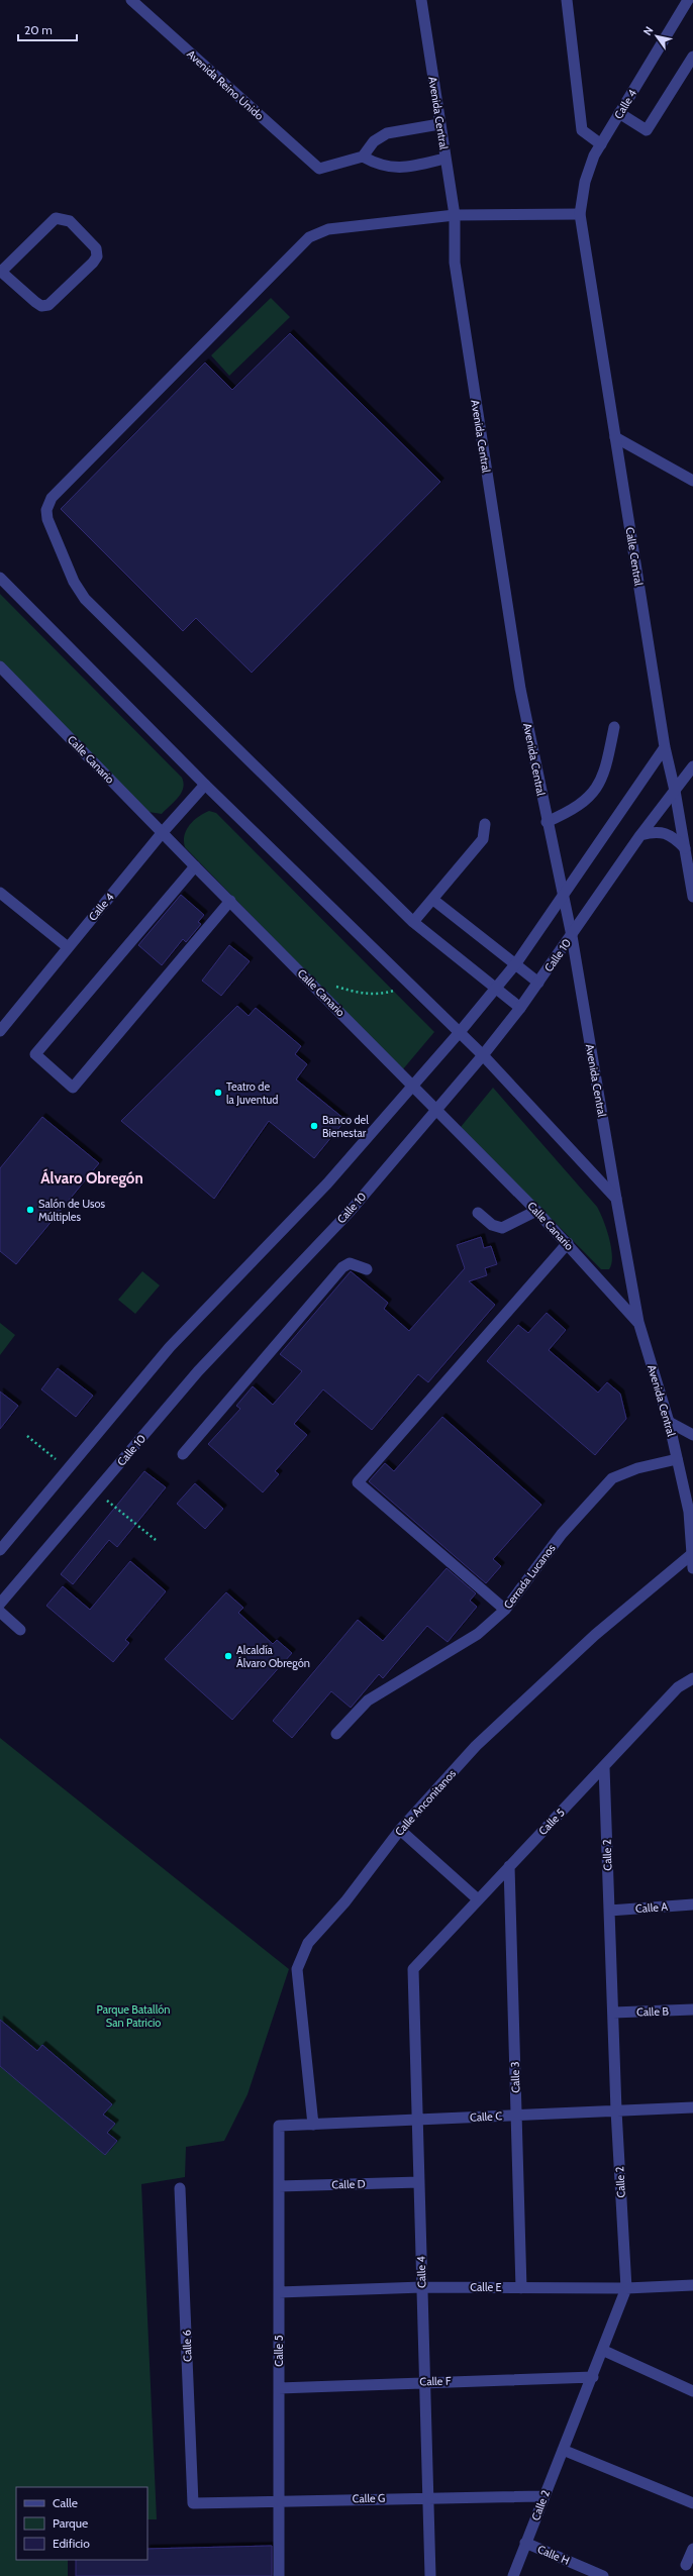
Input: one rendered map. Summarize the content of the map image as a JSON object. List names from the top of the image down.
{
  "streets": {
    "street": [
      "Avenida Reino Unido",
      "Calle 4",
      "Avenida Central",
      "Calle Central",
      "Calle Canario",
      "Calle 10",
      "Cerrada Lucanos",
      "Calle Anconitanos",
      "Calle 5",
      "Calle 2",
      "Calle A",
      "Calle B",
      "Calle 3",
      "Calle C",
      "Calle D",
      "Calle E",
      "Calle 6",
      "Calle F",
      "Calle G",
      "Calle H"
    ]
  },
  "crossings": [
    ["Calle 4", "Calle Central"],
    ["Calle 4", "Calle Canario"],
    ["Calle 4", "Calle 5"],
    ["Calle 4", "Calle C"],
    ["Calle 4", "Calle D"],
    ["Calle 4", "Calle E"],
    ["Calle 4", "Calle F"],
    ["Calle 4", "Calle G"],
    ["Avenida Central", "Calle Canario"],
    ["Avenida Central", "Calle 10"],
    ["Avenida Central", "Cerrada Lucanos"],
    ["Avenida Central", "Calle Anconitanos"],
    ["Calle Central", "Calle 10"],
    ["Calle Canario", "Calle 10"],
    ["Calle Anconitanos", "Calle C"],
    ["Calle 5", "Calle 2"],
    ["Calle 5", "Calle 3"],
    ["Calle 5", "Calle C"],
    ["Calle 5", "Calle D"],
    ["Calle 5", "Calle E"],
    ["Calle 5", "Calle F"],
    ["Calle 5", "Calle G"],
    ["Calle 2", "Calle A"],
    ["Calle 2", "Calle B"],
    ["Calle 2", "Calle C"],
    ["Calle 2", "Calle E"],
    ["Calle 2", "Calle F"],
    ["Calle 2", "Calle G"],
    ["Calle 2", "Calle H"],
    ["Calle 3", "Calle C"],
    ["Calle 3", "Calle E"],
    ["Calle 6", "Calle G"]
  ],
  "districts": ["Álvaro Obregón"],
  "parks": ["Parque Batallón San Patricio"],
  "places": [
    "Teatro de la Juventud",
    "Banco del Bienestar",
    "Salón de Usos Múltiples",
    "Alcaldía Álvaro Obregón"
  ],
  "legend": ["Calle", "Parque", "Edificio"],
  "scale_bar": "20 m",
  "north": "top left"
}
